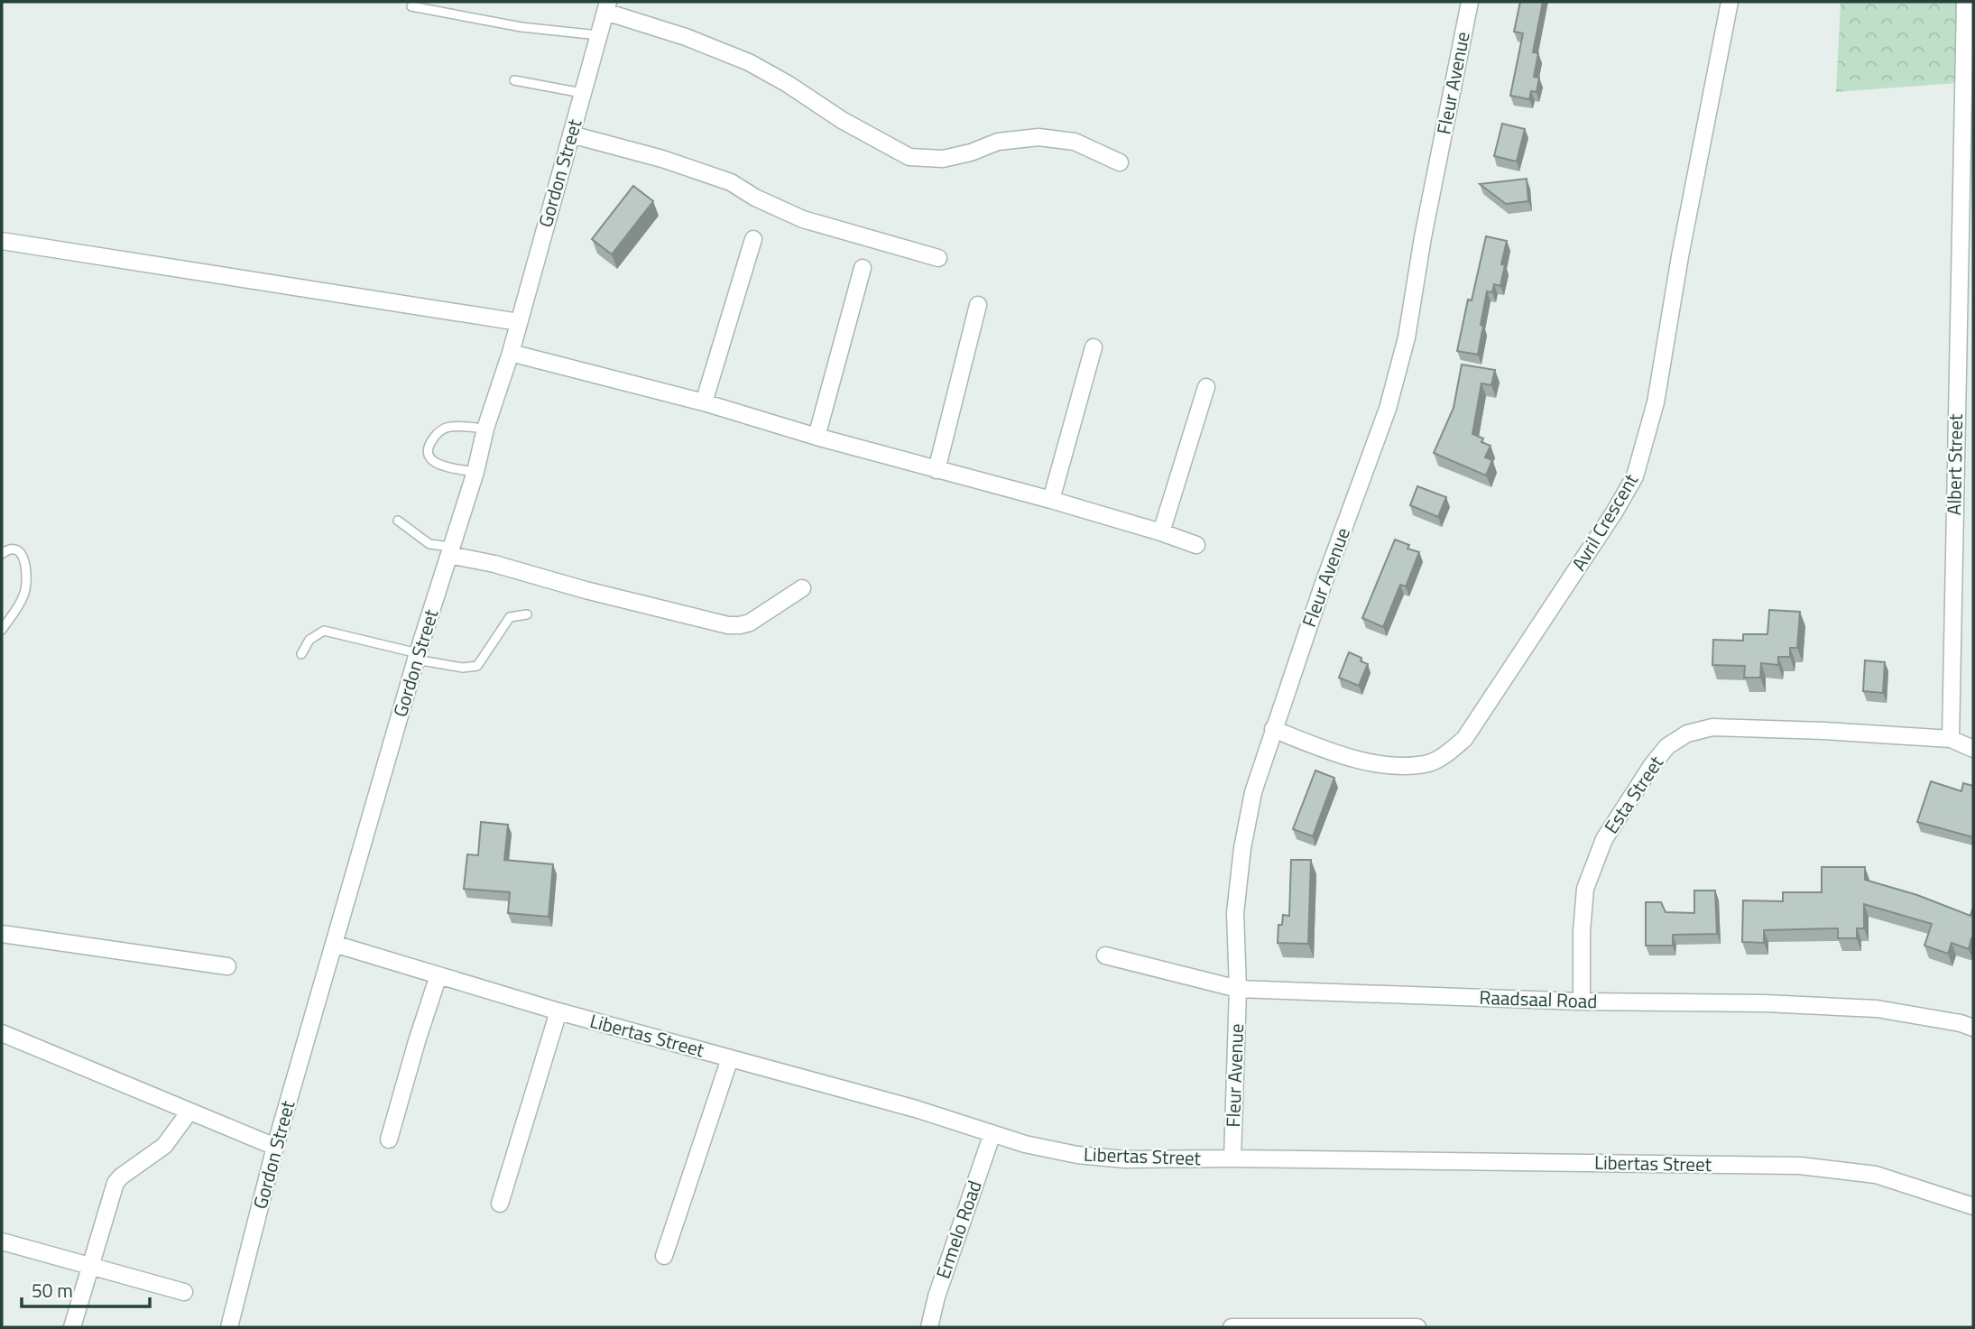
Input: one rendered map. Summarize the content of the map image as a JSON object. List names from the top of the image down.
{
  "streets": {
    "street": [
      "Fleur Avenue",
      "Gordon Street",
      "Albert Street",
      "Avril Crescent",
      "Esta Street",
      "Raadsaal Road",
      "Libertas Street",
      "Ermelo Road"
    ]
  },
  "crossings": [
    ["Fleur Avenue", "Avril Crescent"],
    ["Fleur Avenue", "Raadsaal Road"],
    ["Fleur Avenue", "Libertas Street"],
    ["Gordon Street", "Libertas Street"],
    ["Albert Street", "Esta Street"],
    ["Esta Street", "Raadsaal Road"],
    ["Libertas Street", "Ermelo Road"]
  ],
  "scale_bar": "50 m"
}
